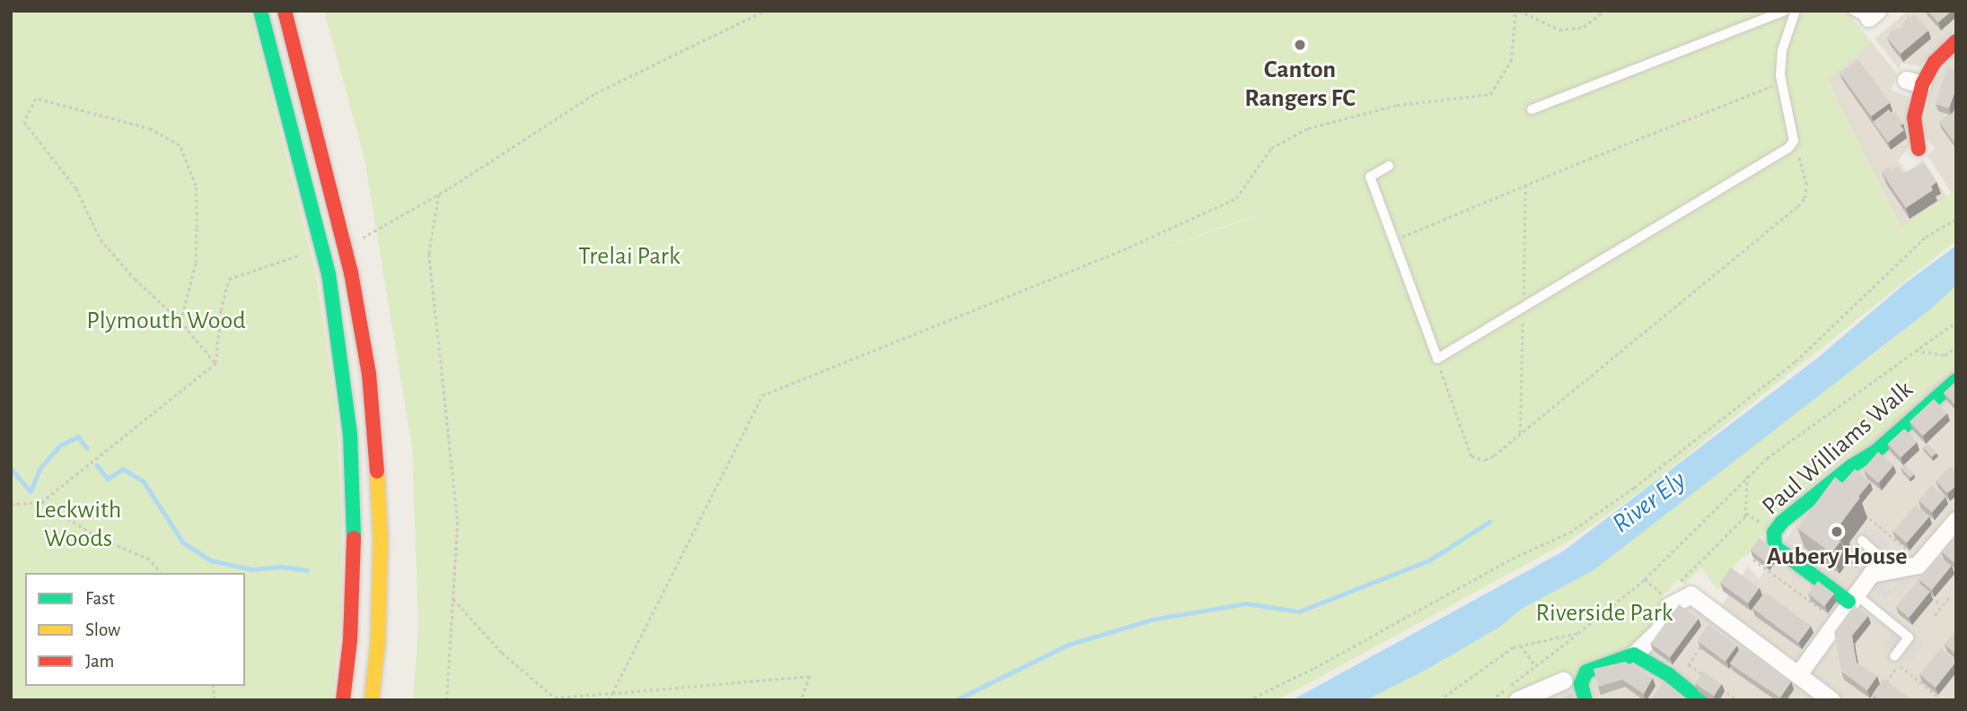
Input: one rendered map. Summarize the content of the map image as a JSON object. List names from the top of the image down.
{
  "streets": {
    "main road": ["Paul Williams Walk"]
  },
  "water": ["River Ely"],
  "parks": [
    "Trelai Park",
    "Plymouth Wood",
    "Leckwith Woods",
    "Riverside Park"
  ],
  "places": ["Canton Rangers FC", "Aubery House"],
  "legend": ["Fast", "Slow", "Jam"]
}
